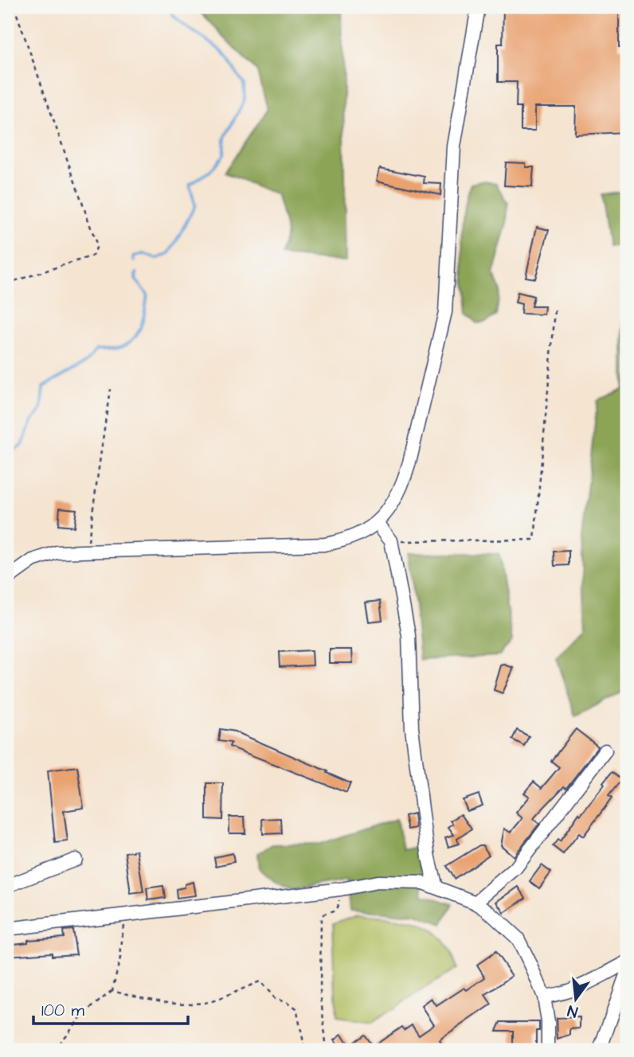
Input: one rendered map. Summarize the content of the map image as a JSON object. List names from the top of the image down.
{
  "scale_bar": "100 m",
  "north": "bottom"
}
